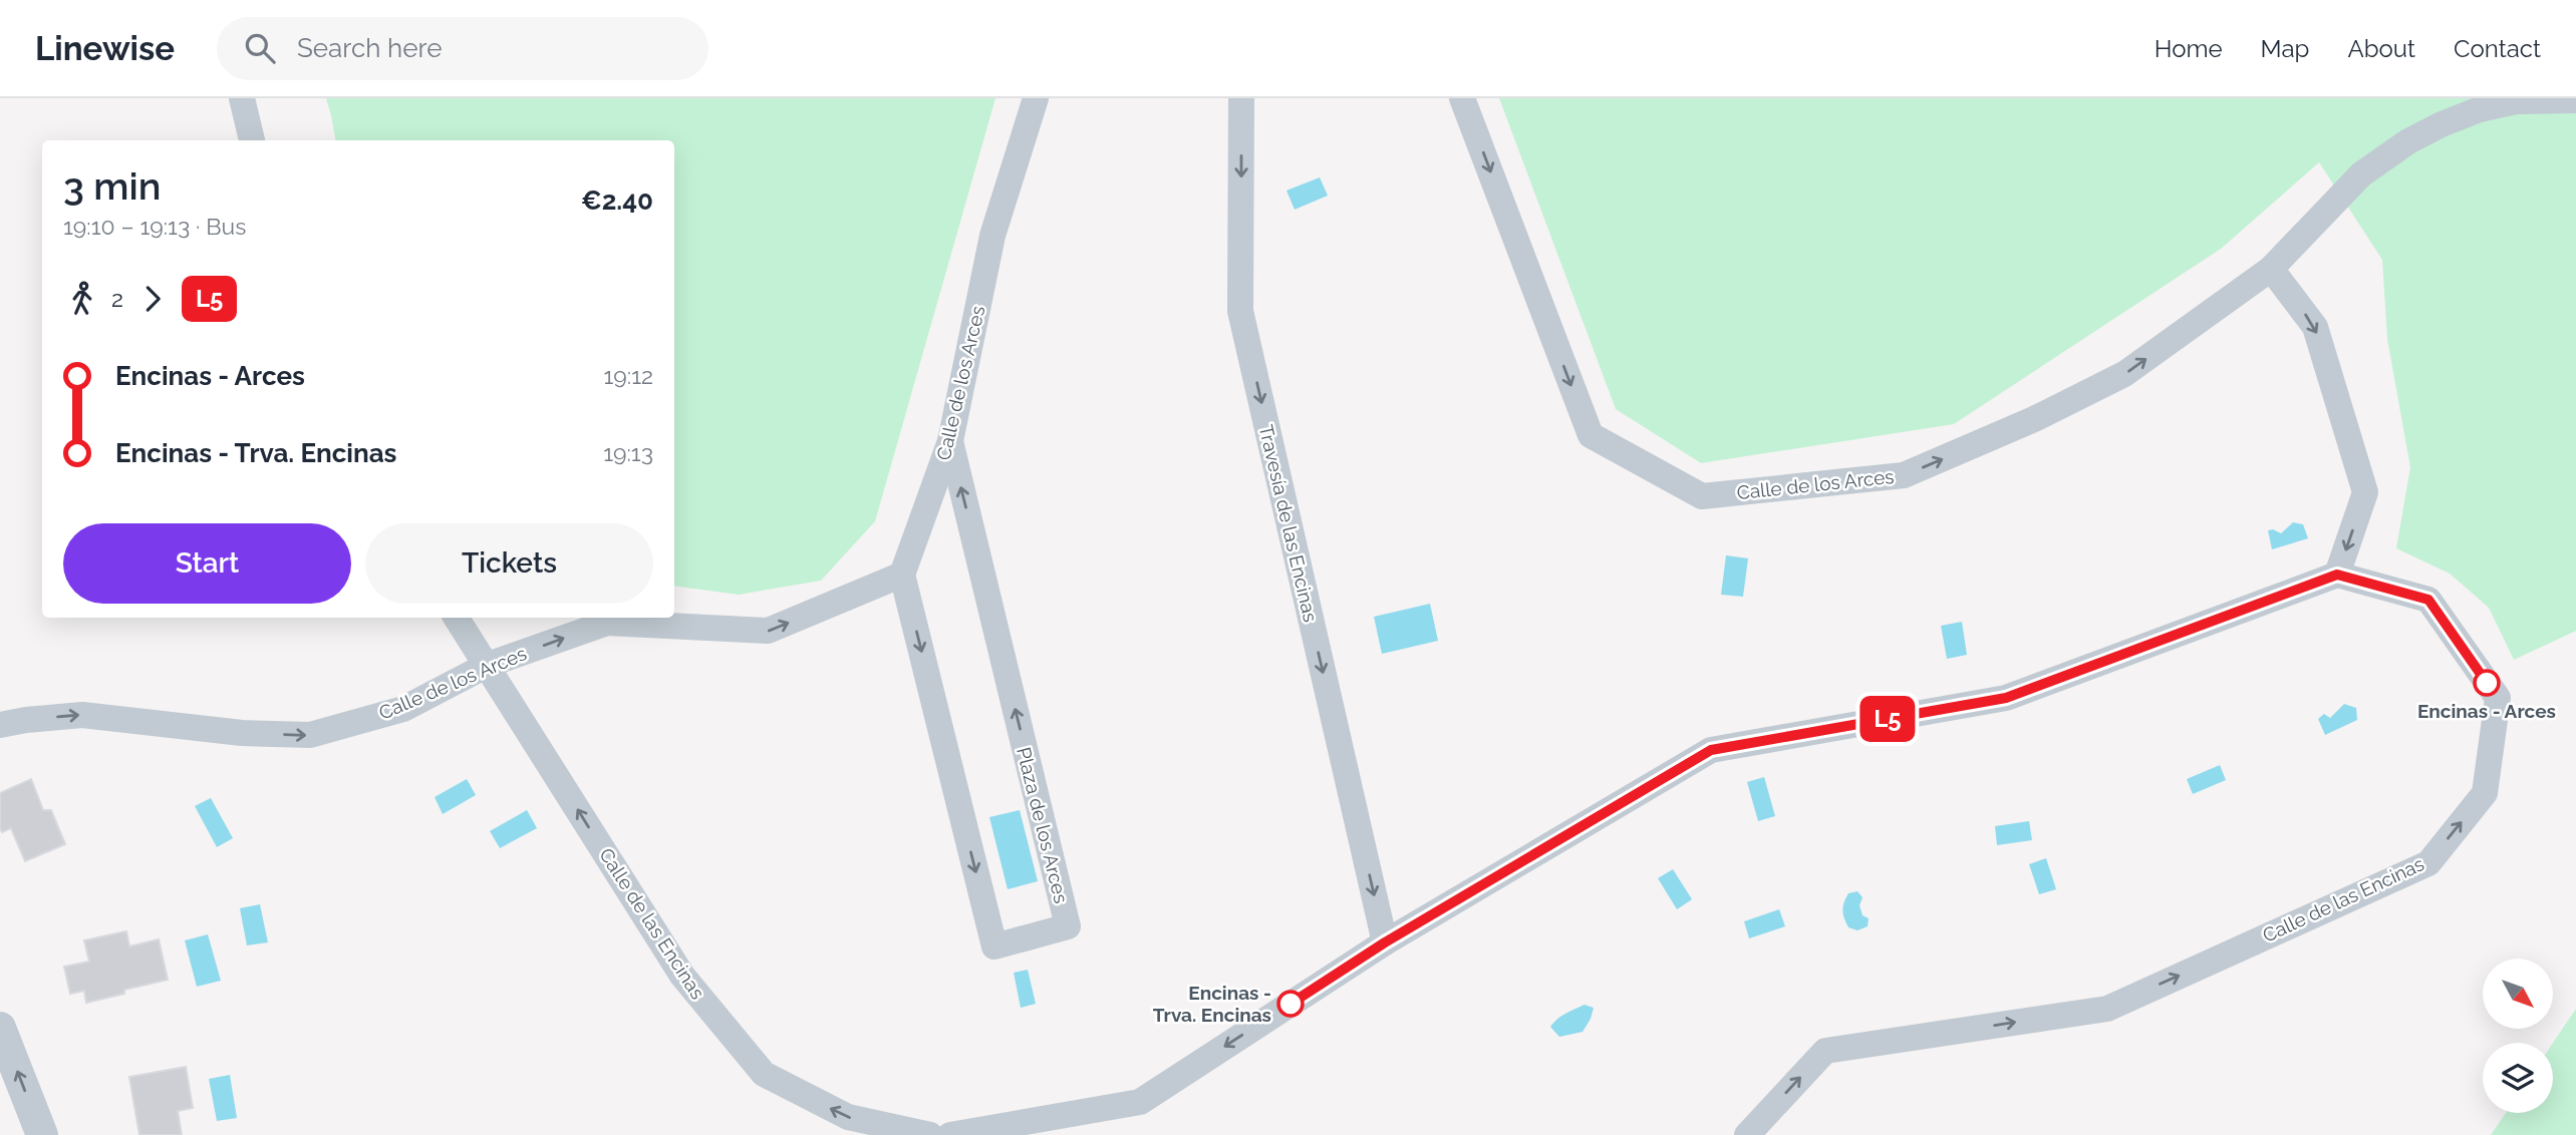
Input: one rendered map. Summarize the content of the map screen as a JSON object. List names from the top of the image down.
{
  "streets": {
    "street": [
      "Calle de los Arces",
      "Travesía de las Encinas",
      "Plaza de los Arces",
      "Calle de las Encinas"
    ]
  },
  "crossings": [
    ["Calle de los Arces", "Plaza de los Arces"],
    ["Calle de los Arces", "Calle de las Encinas"]
  ],
  "one_way": ["Calle de los Arces", "Travesía de las Encinas"],
  "places": ["Encinas - Arces", "Encinas - Trva. Encinas"],
  "lines": ["bus line L5"],
  "north": "bottom right",
  "page": {
    "header": "Linewise",
    "search": "Search here",
    "nav": [
      "Home",
      "Map",
      "About",
      "Contact"
    ],
    "on_map": "L5",
    "heading": ["3 min", "19:10 – 19:13 · Bus", "€2.40"],
    "legs": ["2", "L5"],
    "list": [
      {
        "name": "Encinas - Arces",
        "value": "19:12"
      },
      {
        "name": "Encinas - Trva. Encinas",
        "value": "19:13"
      }
    ],
    "buttons": ["Start", "Tickets"]
  }
}
